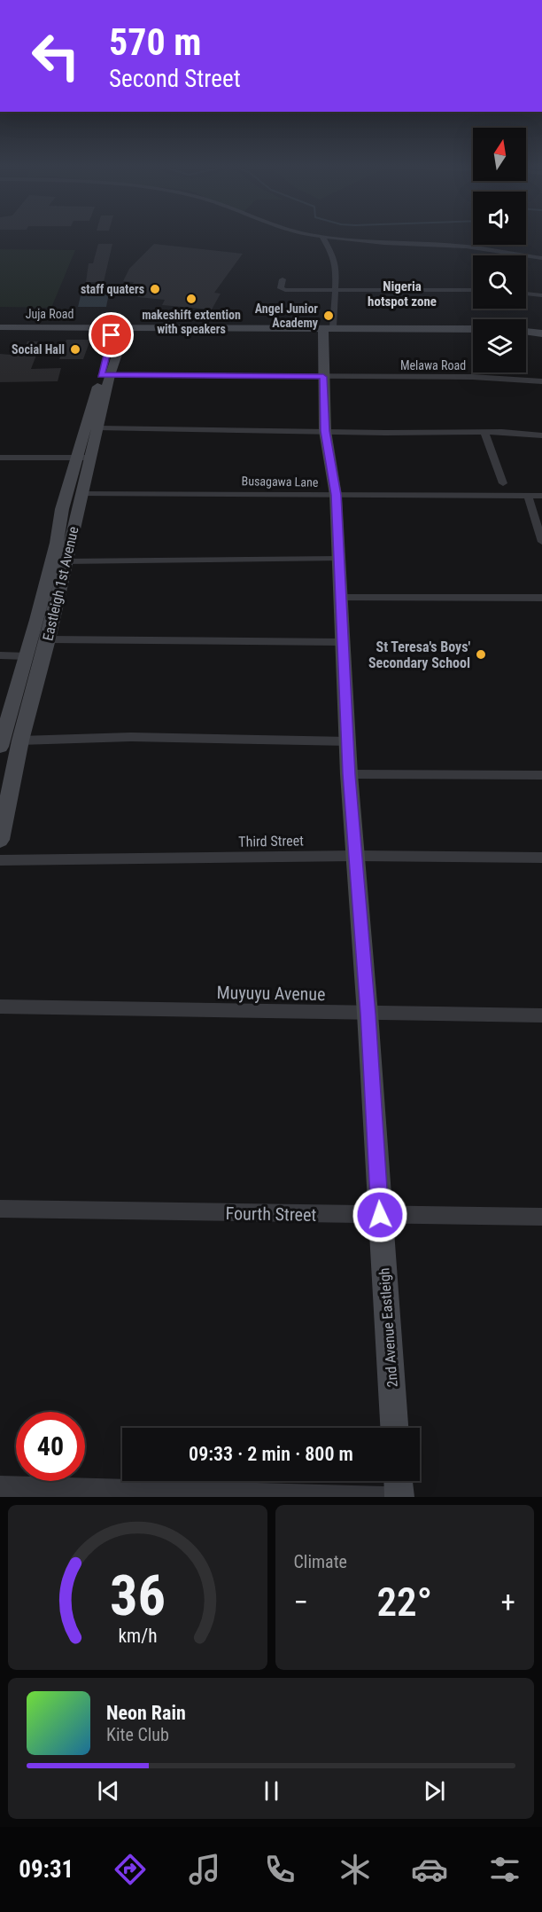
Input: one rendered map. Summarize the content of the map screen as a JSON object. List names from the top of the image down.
{
  "streets": {
    "main road": ["Juja Road", "Eastleigh 1st Avenue", "2nd Avenue Eastleigh"],
    "street": [
      "Melawa Road",
      "Busagawa Lane",
      "Third Street",
      "Muyuyu Avenue",
      "Fourth Street"
    ]
  },
  "crossings": [
    ["Juja Road", "Eastleigh 1st Avenue"],
    ["Melawa Road", "Eastleigh 1st Avenue"],
    ["Melawa Road", "2nd Avenue Eastleigh"],
    ["Busagawa Lane", "Eastleigh 1st Avenue"],
    ["Busagawa Lane", "2nd Avenue Eastleigh"],
    ["Third Street", "2nd Avenue Eastleigh"],
    ["Muyuyu Avenue", "2nd Avenue Eastleigh"],
    ["Fourth Street", "2nd Avenue Eastleigh"]
  ],
  "districts": ["Nigeria hotspot zone"],
  "places": [
    "staff quaters",
    "makeshift extention with speakers",
    "Angel Junior Academy",
    "Social Hall",
    "St Teresa's Boys' Secondary School"
  ],
  "north": "top",
  "page": {
    "turn": ["570 m", "Second Street"],
    "limit": "40",
    "trip": "09:33 · 2 min · 800 m",
    "tile": "Climate",
    "heat": ["−", "22°", "+"],
    "song": ["Neon Rain", "Kite Club"],
    "tabs": "09:31",
    "gauge": ["36", "km/h"]
  }
}
